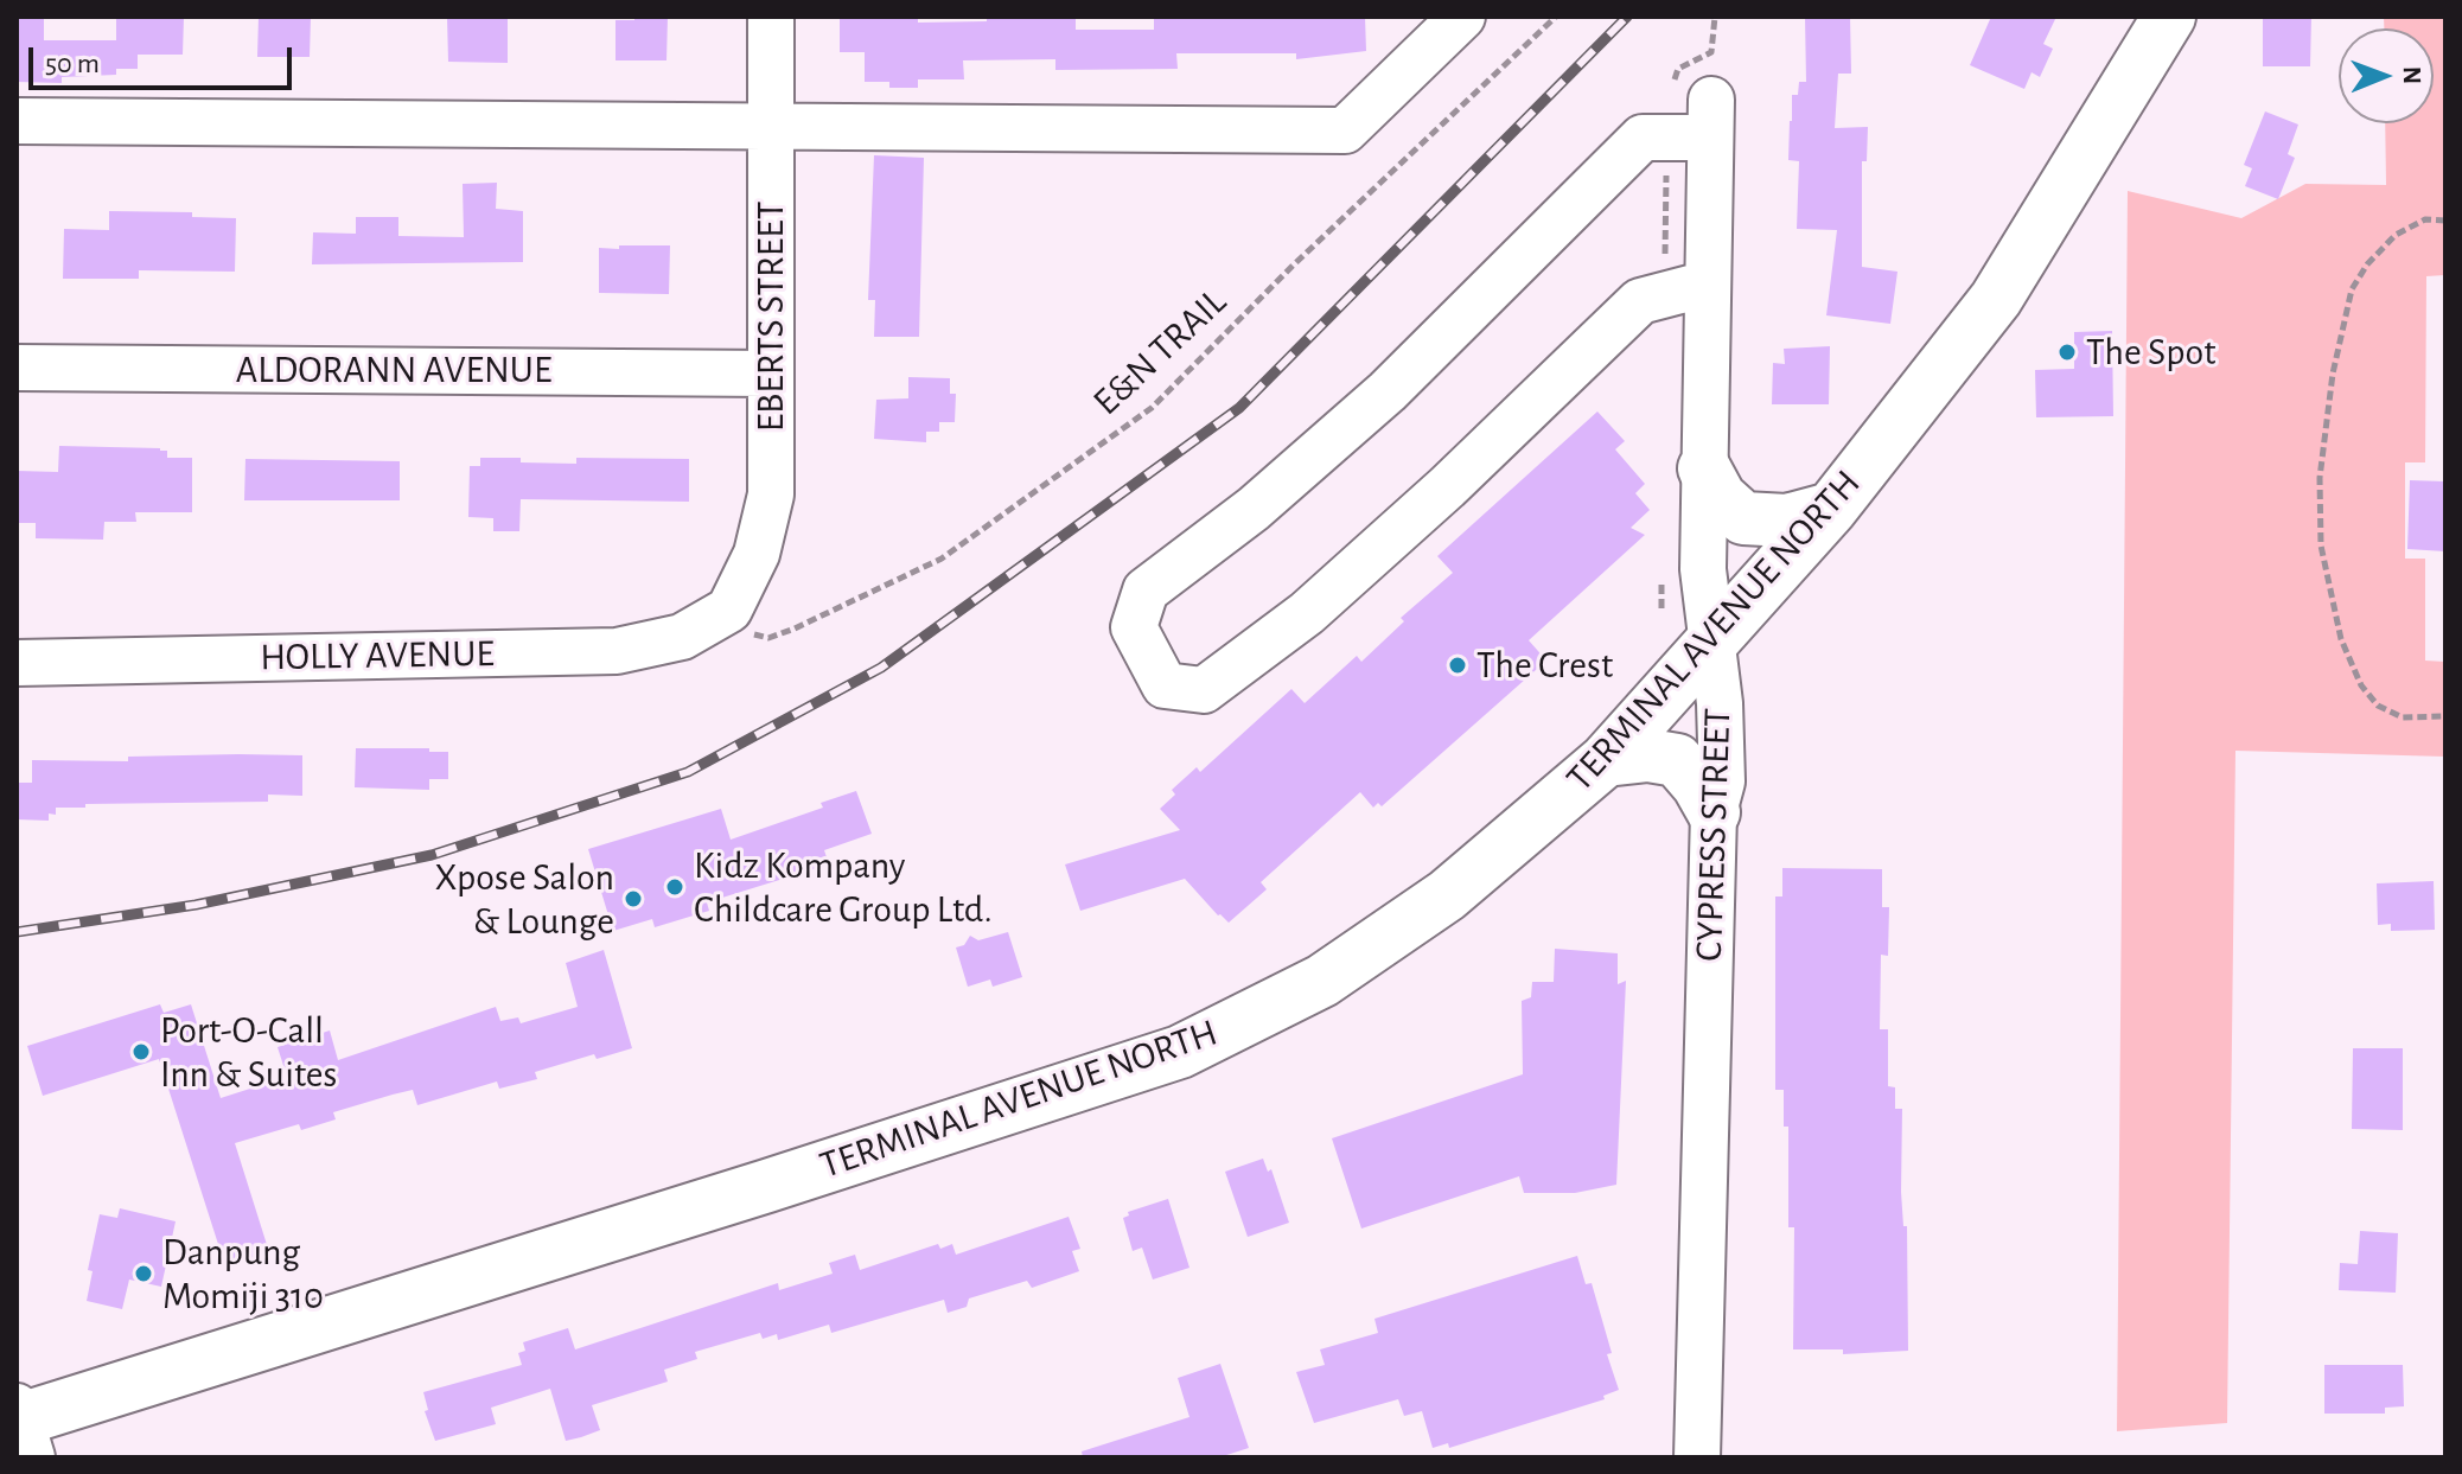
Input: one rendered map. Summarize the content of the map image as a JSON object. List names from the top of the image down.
{
  "streets": {
    "main road": ["TERMINAL AVENUE NORTH"],
    "street": [
      "EBERTS STREET",
      "ALDORANN AVENUE",
      "HOLLY AVENUE",
      "CYPRESS STREET"
    ],
    "path": ["E&N TRAIL"]
  },
  "crossings": [
    ["EBERTS STREET", "E&N TRAIL"],
    ["EBERTS STREET", "ALDORANN AVENUE"],
    ["EBERTS STREET", "HOLLY AVENUE"],
    ["E&N TRAIL", "HOLLY AVENUE"],
    ["TERMINAL AVENUE NORTH", "CYPRESS STREET"]
  ],
  "places": [
    "The Spot",
    "The Crest",
    "Kidz Kompany Childcare Group Ltd.",
    "Xpose Salon & Lounge",
    "Port-O-Call Inn & Suites",
    "Danpung Momiji 310"
  ],
  "scale_bar": "50 m",
  "north": "right"
}
